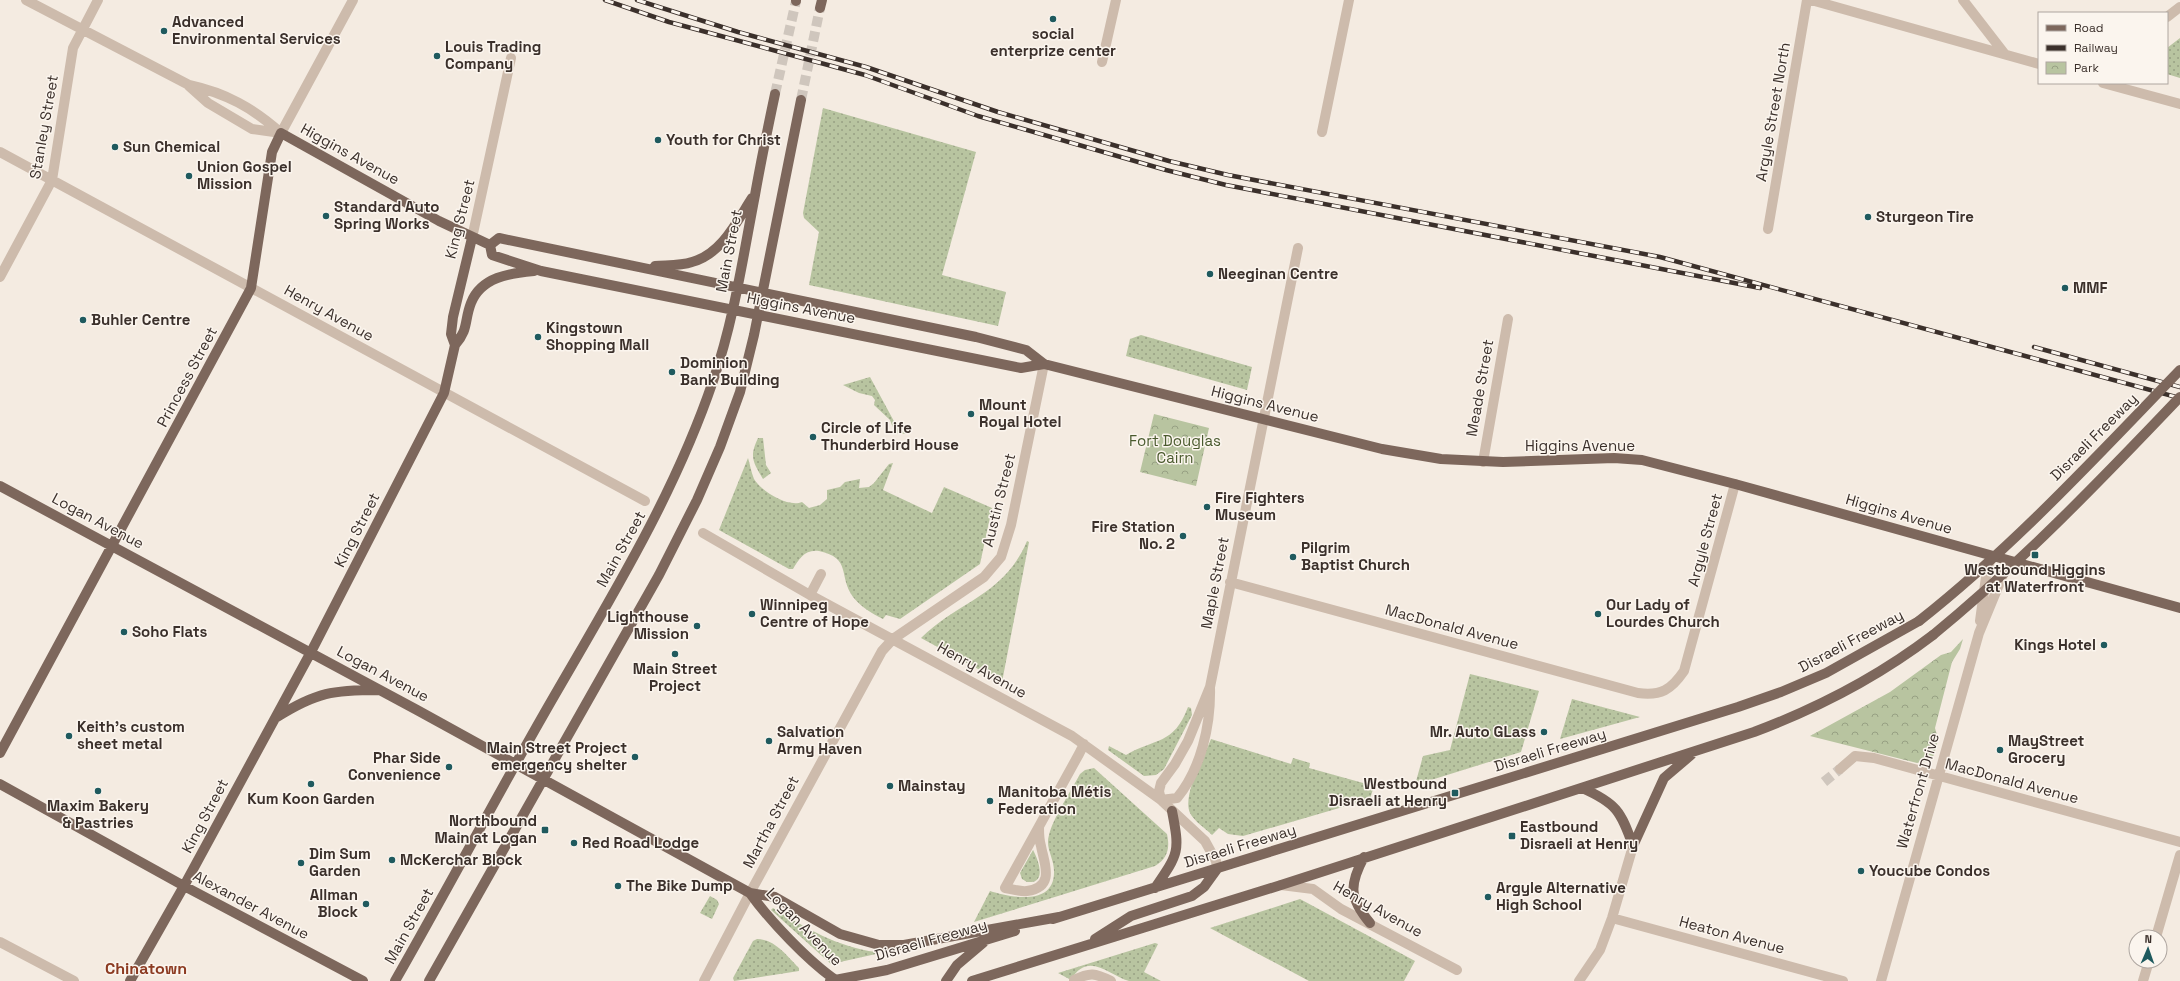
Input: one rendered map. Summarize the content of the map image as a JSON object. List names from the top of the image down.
{
  "streets": {
    "main road": [
      "Higgins Avenue",
      "King Street",
      "Main Street",
      "Princess Street",
      "Disraeli Freeway",
      "Logan Avenue",
      "Alexander Avenue"
    ],
    "street": [
      "Argyle Street North",
      "Stanley Street",
      "Henry Avenue",
      "Meade Street",
      "Austin Street",
      "Argyle Street",
      "Maple Street",
      "MacDonald Avenue",
      "Waterfront Drive",
      "Martha Street",
      "Heaton Avenue"
    ]
  },
  "crossings": [
    ["Stanley Street", "Higgins Avenue"],
    ["Stanley Street", "Henry Avenue"],
    ["Higgins Avenue", "King Street"],
    ["Higgins Avenue", "Main Street"],
    ["Higgins Avenue", "Princess Street"],
    ["Higgins Avenue", "Meade Street"],
    ["Higgins Avenue", "Austin Street"],
    ["Higgins Avenue", "Argyle Street"],
    ["Higgins Avenue", "Maple Street"],
    ["Higgins Avenue", "Waterfront Drive"],
    ["King Street", "Henry Avenue"],
    ["King Street", "Logan Avenue"],
    ["King Street", "Alexander Avenue"],
    ["Main Street", "Logan Avenue"],
    ["Henry Avenue", "Princess Street"],
    ["Henry Avenue", "Disraeli Freeway"],
    ["Henry Avenue", "Austin Street"],
    ["Henry Avenue", "Maple Street"],
    ["Henry Avenue", "Martha Street"],
    ["Princess Street", "Logan Avenue"],
    ["Disraeli Freeway", "Logan Avenue"],
    ["Austin Street", "Martha Street"],
    ["Logan Avenue", "Martha Street"],
    ["Argyle Street", "MacDonald Avenue"],
    ["Maple Street", "MacDonald Avenue"],
    ["MacDonald Avenue", "Waterfront Drive"]
  ],
  "districts": ["Chinatown"],
  "parks": ["Fort Douglas Cairn"],
  "places": {
    "other": [
      "social enterprize center",
      "Advanced Environmental Services",
      "Louis Trading Company",
      "Youth for Christ",
      "Sun Chemical",
      "Union Gospel Mission",
      "Standard Auto Spring Works",
      "Sturgeon Tire",
      "Neeginan Centre",
      "MMF",
      "Buhler Centre",
      "Kingstown Shopping Mall",
      "Dominion Bank Building",
      "Mount Royal Hotel",
      "Circle of Life Thunderbird House",
      "Fire Fighters Museum",
      "Fire Station No. 2",
      "Pilgrim Baptist Church",
      "Winnipeg Centre of Hope",
      "Our Lady of Lourdes Church",
      "Lighthouse Mission",
      "Soho Flats",
      "Kings Hotel",
      "Main Street Project",
      "Mr. Auto GLass",
      "Keith's custom sheet metal",
      "Salvation Army Haven",
      "MayStreet Grocery",
      "Main Street Project emergency shelter",
      "Phar Side Convenience",
      "Kum Koon Garden",
      "Mainstay",
      "Maxim Bakery & Pastries",
      "Manitoba Métis Federation",
      "Red Road Lodge",
      "McKerchar Block",
      "Dim Sum Garden",
      "Youcube Condos",
      "The Bike Dump",
      "Argyle Alternative High School",
      "Allman Block"
    ],
    "transit": [
      "Westbound Higgins at Waterfront",
      "Westbound Disraeli at Henry",
      "Northbound Main at Logan",
      "Eastbound Disraeli at Henry"
    ]
  },
  "legend": ["Road", "Railway", "Park"],
  "north": "top"
}
